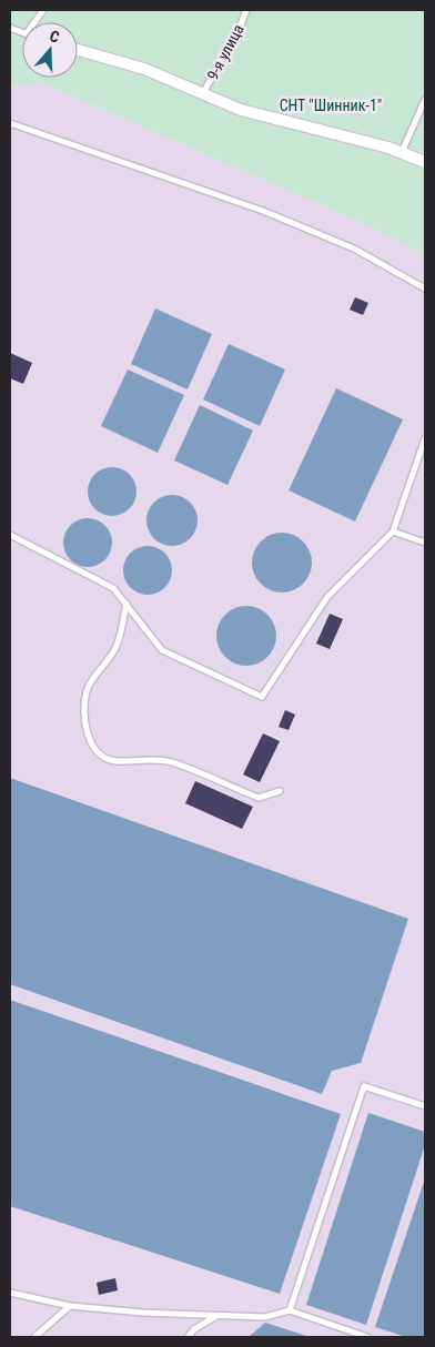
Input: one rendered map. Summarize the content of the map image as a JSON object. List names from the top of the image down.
{
  "streets": {
    "lane": ["9-я улица"]
  },
  "parks": ["СНТ \"Шинник-1\""],
  "north": "top"
}
